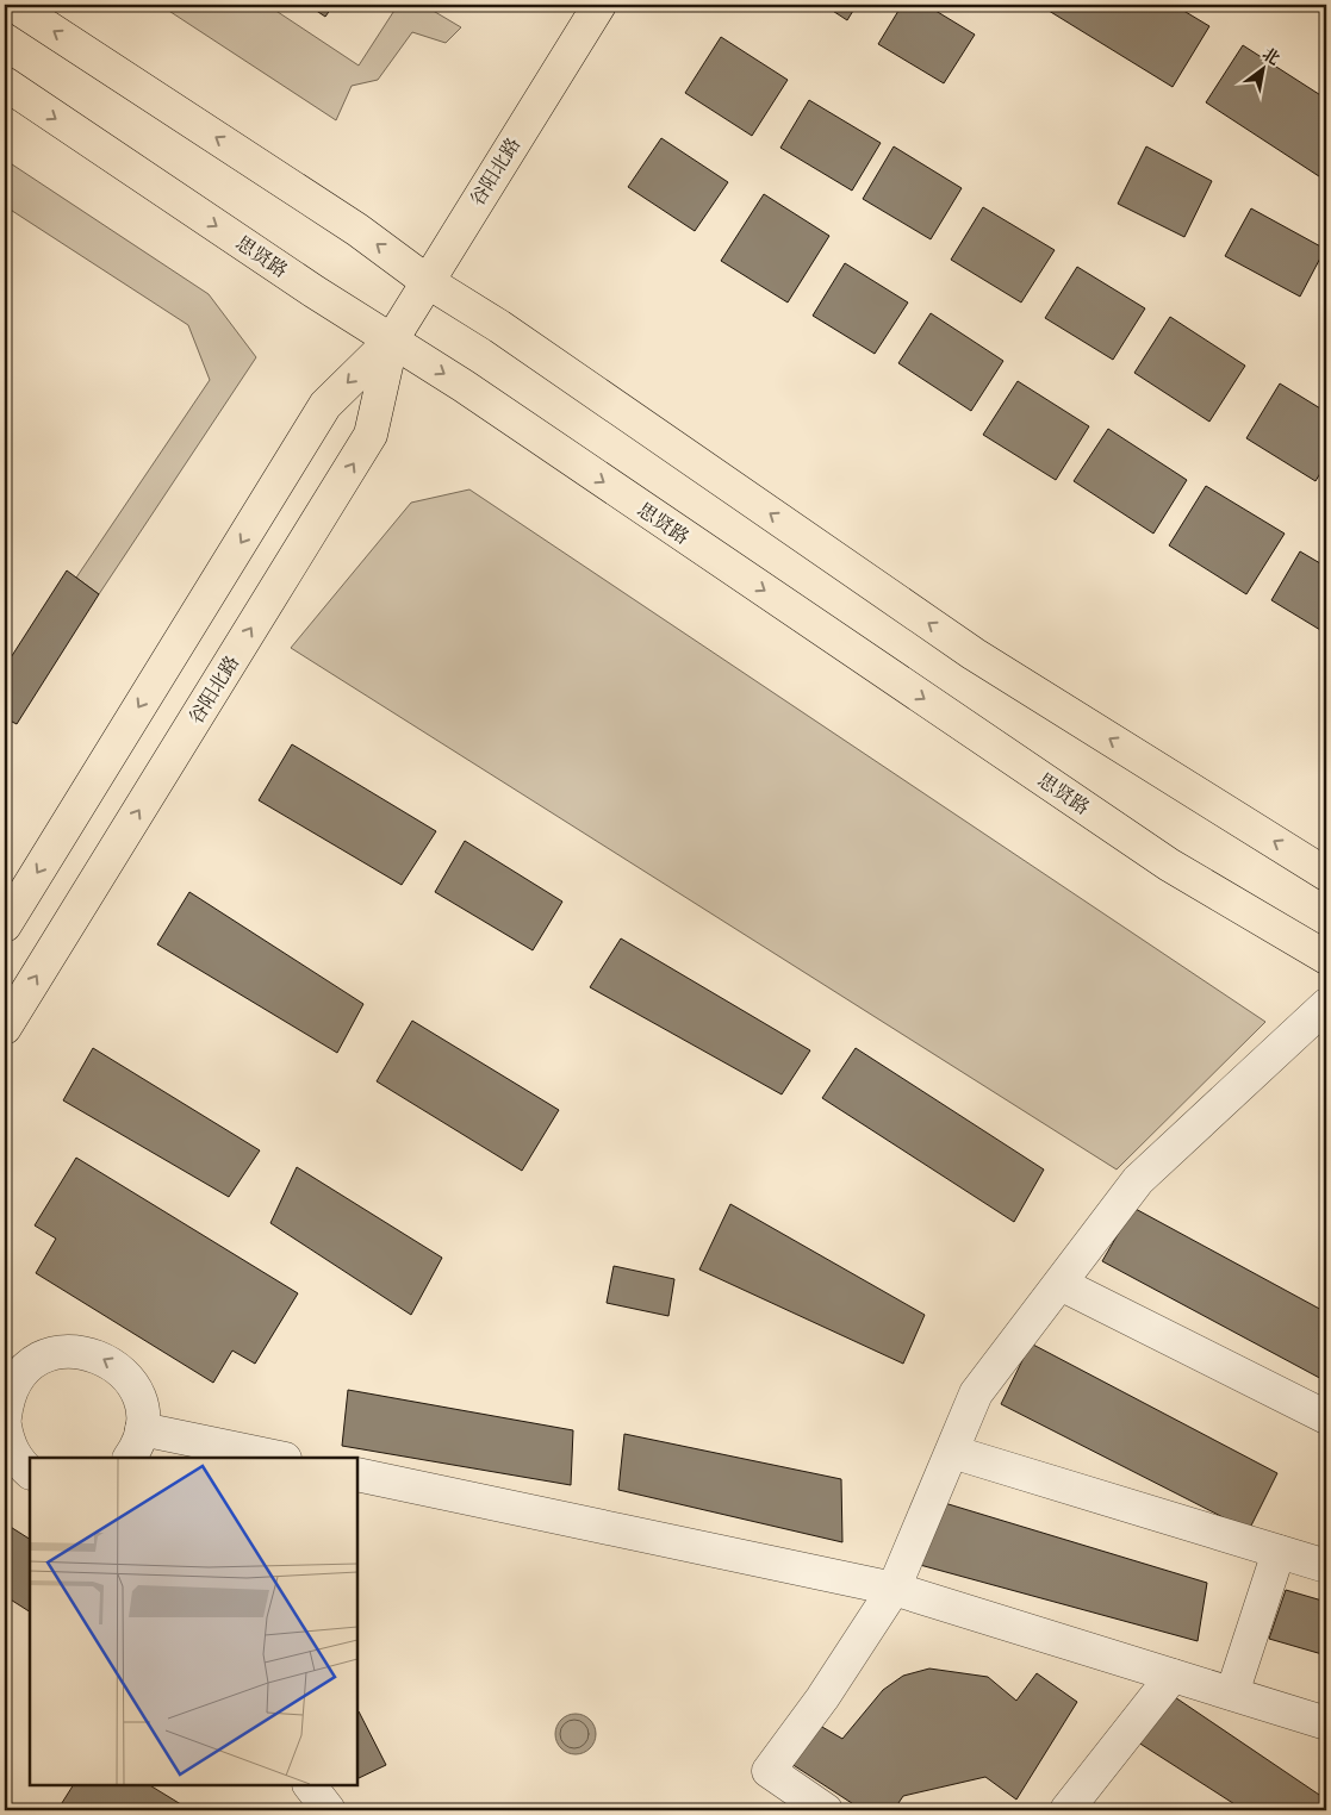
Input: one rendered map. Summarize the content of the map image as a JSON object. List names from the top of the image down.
{
  "streets": {
    "main road": ["谷阳北路", "思贤路"]
  },
  "crossings": [
    ["谷阳北路", "思贤路"]
  ],
  "north": "top right"
}
